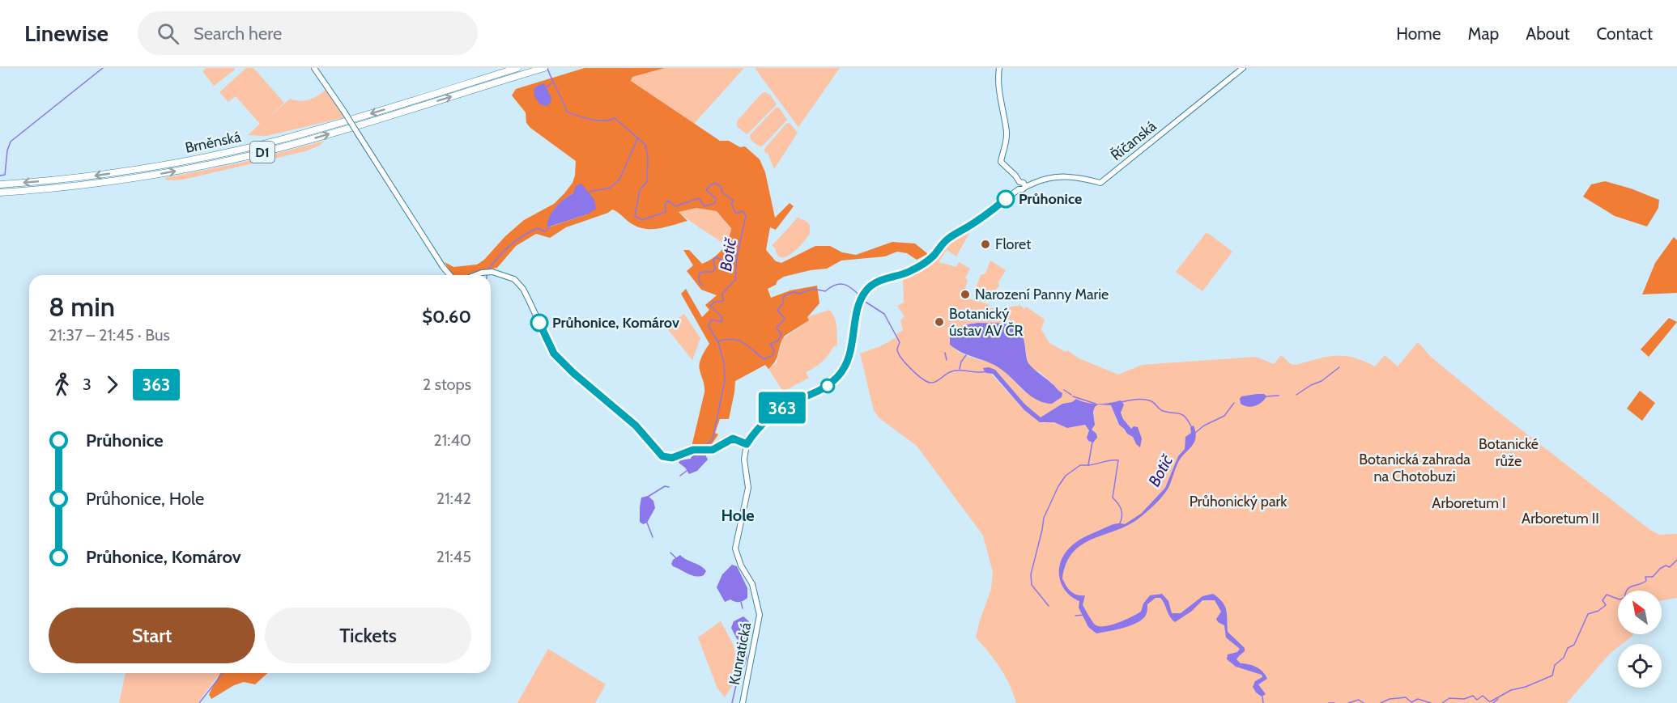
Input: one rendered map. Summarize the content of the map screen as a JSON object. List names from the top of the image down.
{
  "streets": {
    "highway": ["Brněnská", "D1"],
    "street": ["Říčanská", "Kunratická"]
  },
  "districts": ["Hole"],
  "water": ["Botič"],
  "parks": [
    "Botanické růže",
    "Botanická zahrada na Chotobuzi",
    "Průhonický park",
    "Arboretum I",
    "Arboretum II"
  ],
  "places": [
    "Průhonice",
    "Floret",
    "Narození Panny Marie",
    "Botanický ústav AV ČR",
    "Průhonice, Komárov"
  ],
  "lines": ["bus line 363"],
  "north": "top left",
  "page": {
    "header": "Linewise",
    "search": "Search here",
    "nav": [
      "Home",
      "Map",
      "About",
      "Contact"
    ],
    "on_map": "363",
    "heading": ["8 min", "21:37 – 21:45 · Bus", "$0.60"],
    "legs": ["3", "363", "2 stops"],
    "list": [
      {
        "name": "Průhonice",
        "value": "21:40"
      },
      {
        "name": "Průhonice, Hole",
        "value": "21:42"
      },
      {
        "name": "Průhonice, Komárov",
        "value": "21:45"
      }
    ],
    "buttons": ["Start", "Tickets"]
  }
}
